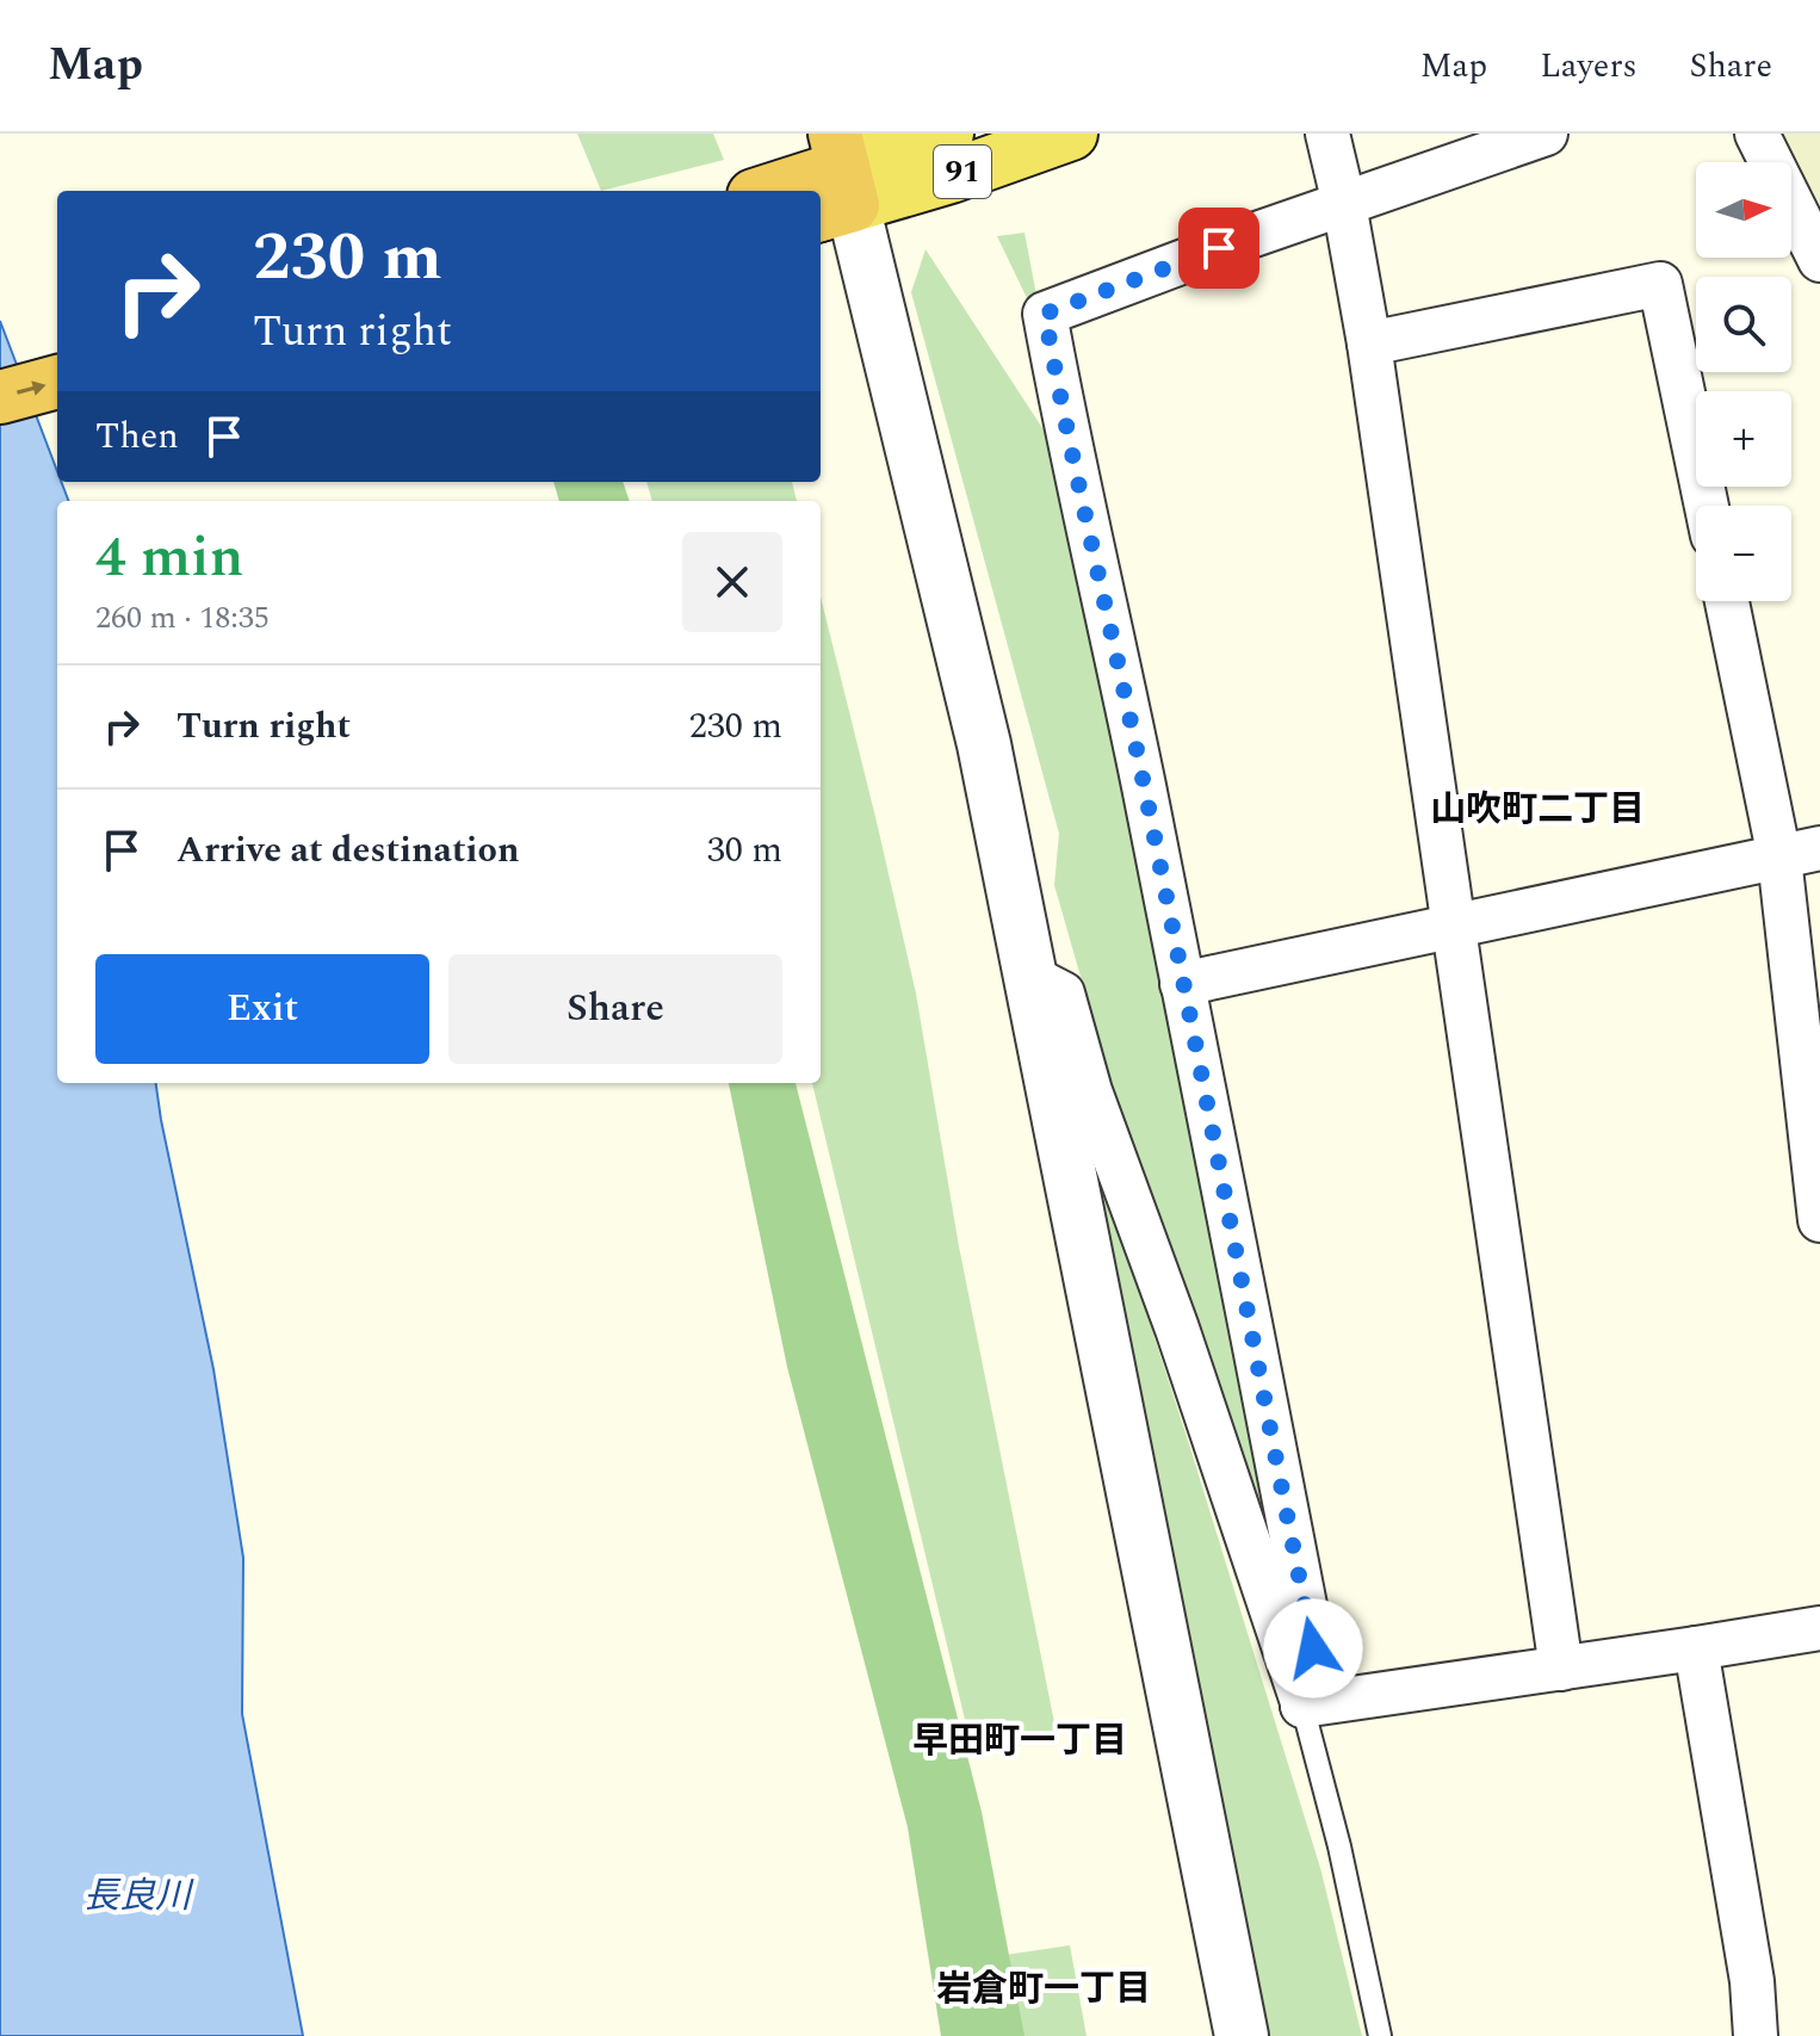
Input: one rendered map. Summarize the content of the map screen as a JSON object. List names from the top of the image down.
{
  "streets": {
    "main road": ["91"]
  },
  "districts": ["山吹町二丁目", "早田町一丁目", "岩倉町一丁目"],
  "water": ["長良川"],
  "north": "right",
  "page": {
    "header": "Map",
    "nav": ["Map", "Layers", "Share"],
    "map_buttons": ["+", "−"],
    "turn": ["230 m", "Turn right"],
    "then": "Then",
    "heading": ["4 min", "260 m · 18:35"],
    "list": [
      {
        "name": "Turn right",
        "value": "230 m"
      },
      {
        "name": "Arrive at destination",
        "value": "30 m"
      }
    ],
    "buttons": ["Exit", "Share"]
  }
}
